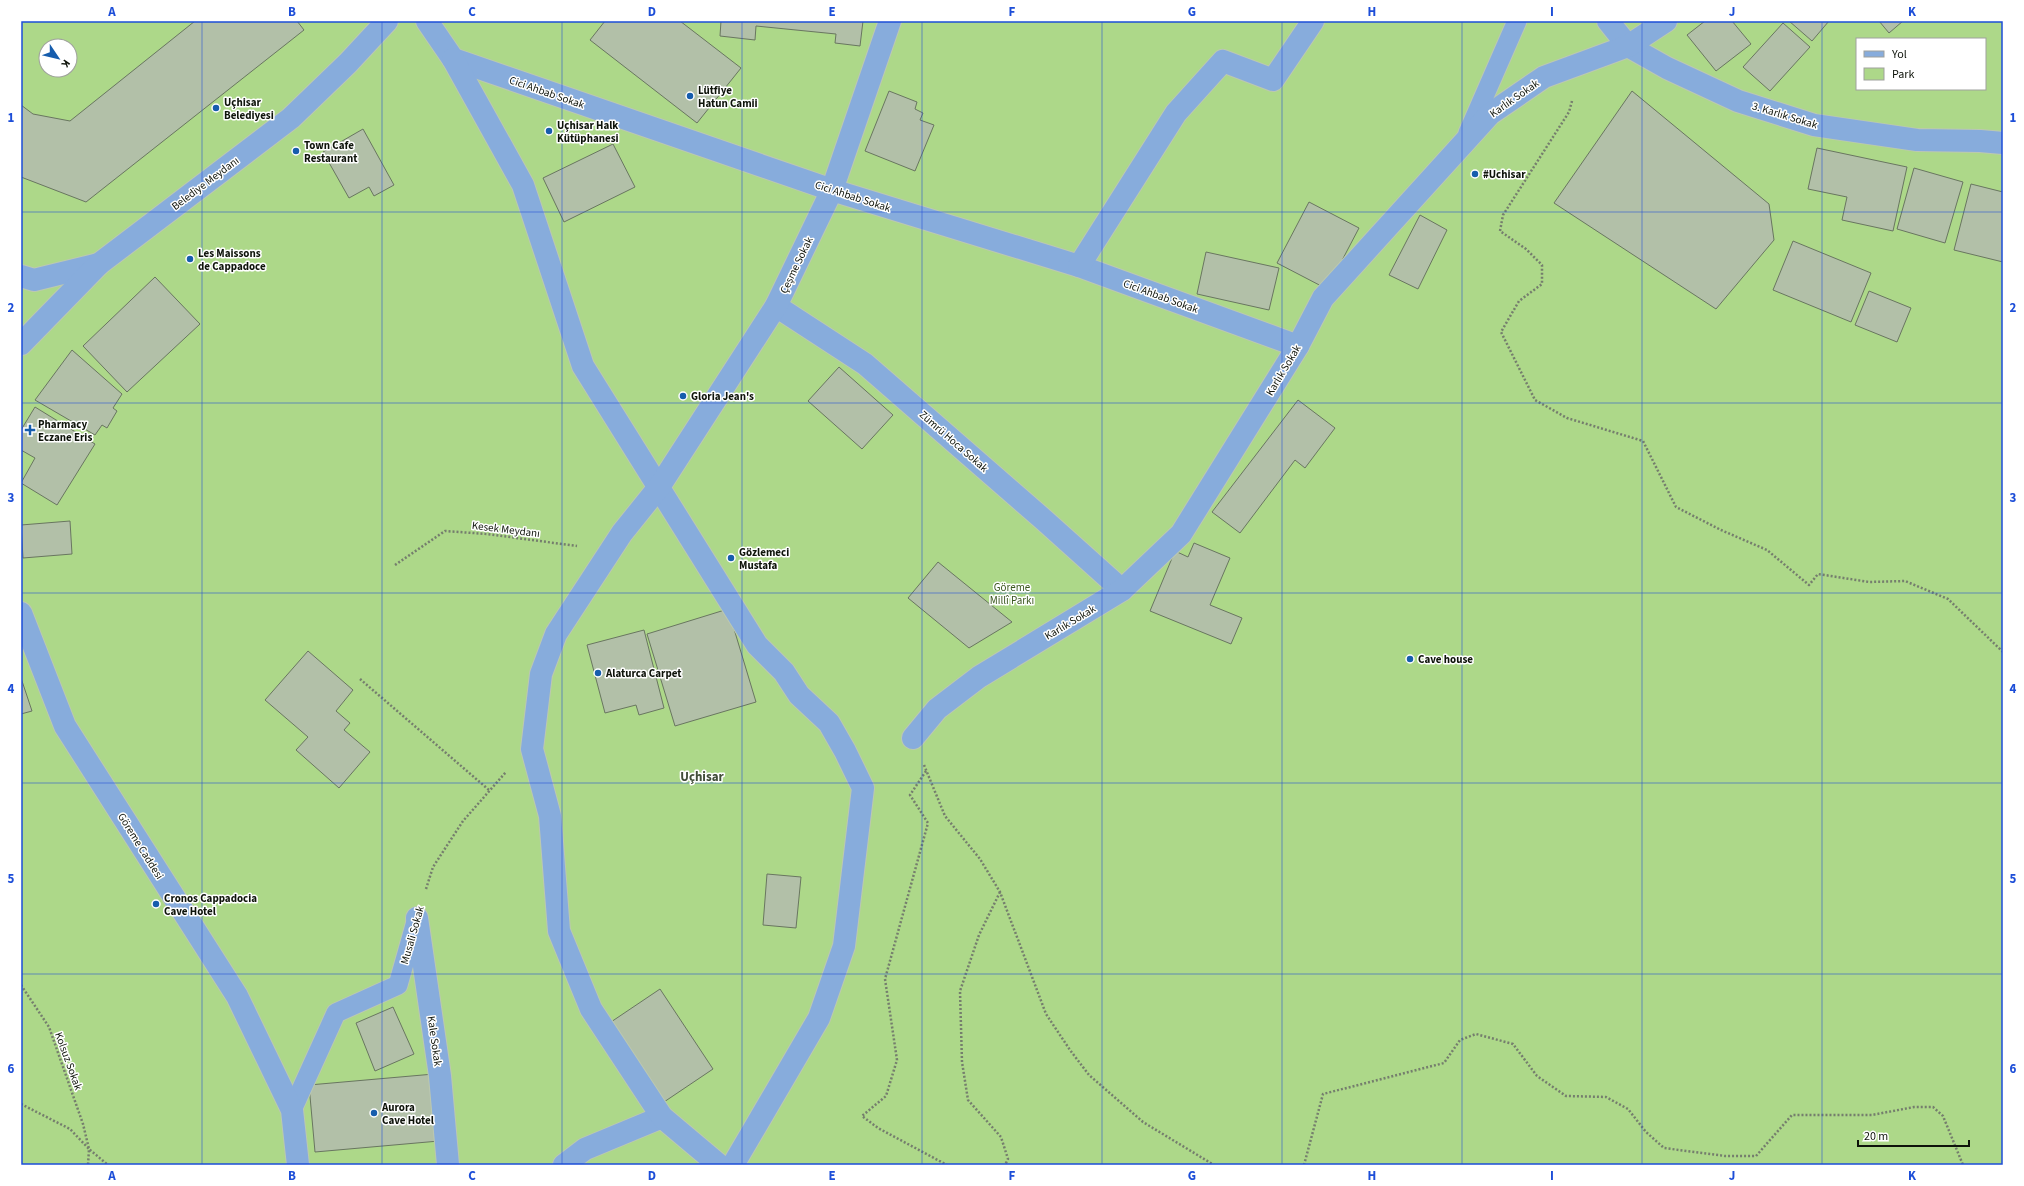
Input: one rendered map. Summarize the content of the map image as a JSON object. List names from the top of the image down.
{
  "streets": {
    "street": [
      "Cici Ahbab Sokak",
      "Karlık Sokak",
      "3. Karlık Sokak",
      "Belediye Meydanı",
      "Çeşme Sokak",
      "Zümrü Hoca Sokak",
      "Göreme Caddesi",
      "Kale Sokak"
    ],
    "lane": ["Musali Sokak"],
    "path": ["Kesek Meydanı", "Kolsuz Sokak"]
  },
  "crossings": [
    ["Cici Ahbab Sokak", "Karlık Sokak"],
    ["Cici Ahbab Sokak", "Çeşme Sokak"],
    ["Karlık Sokak", "3. Karlık Sokak"],
    ["Karlık Sokak", "Zümrü Hoca Sokak"],
    ["Çeşme Sokak", "Zümrü Hoca Sokak"],
    ["Çeşme Sokak", "Musali Sokak"],
    ["Göreme Caddesi", "Musali Sokak"],
    ["Musali Sokak", "Kale Sokak"]
  ],
  "districts": ["Uçhisar"],
  "parks": ["Göreme Millî Parkı"],
  "places": {
    "other": [
      "Lütfiye Hatun Camii",
      "Uçhisar Belediyesi",
      "Uçhisar Halk Kütüphanesi",
      "Town Cafe Restaurant",
      "#Uchisar",
      "Les Maissons de Cappadoce",
      "Gloria Jean's",
      "Gözlemeci Mustafa",
      "Cave house",
      "Alaturca Carpet",
      "Cronos Cappadocia Cave Hotel",
      "Aurora Cave Hotel"
    ],
    "health": ["Pharmacy Eczane Eris"]
  },
  "legend": ["Yol", "Park"],
  "scale_bar": "20 m",
  "north": "bottom right",
  "grid": {
    "columns": [
      "A",
      "B",
      "C",
      "D",
      "E",
      "F",
      "G",
      "H",
      "I",
      "J",
      "K"
    ],
    "rows": [
      "1",
      "2",
      "3",
      "4",
      "5",
      "6"
    ]
  }
}
